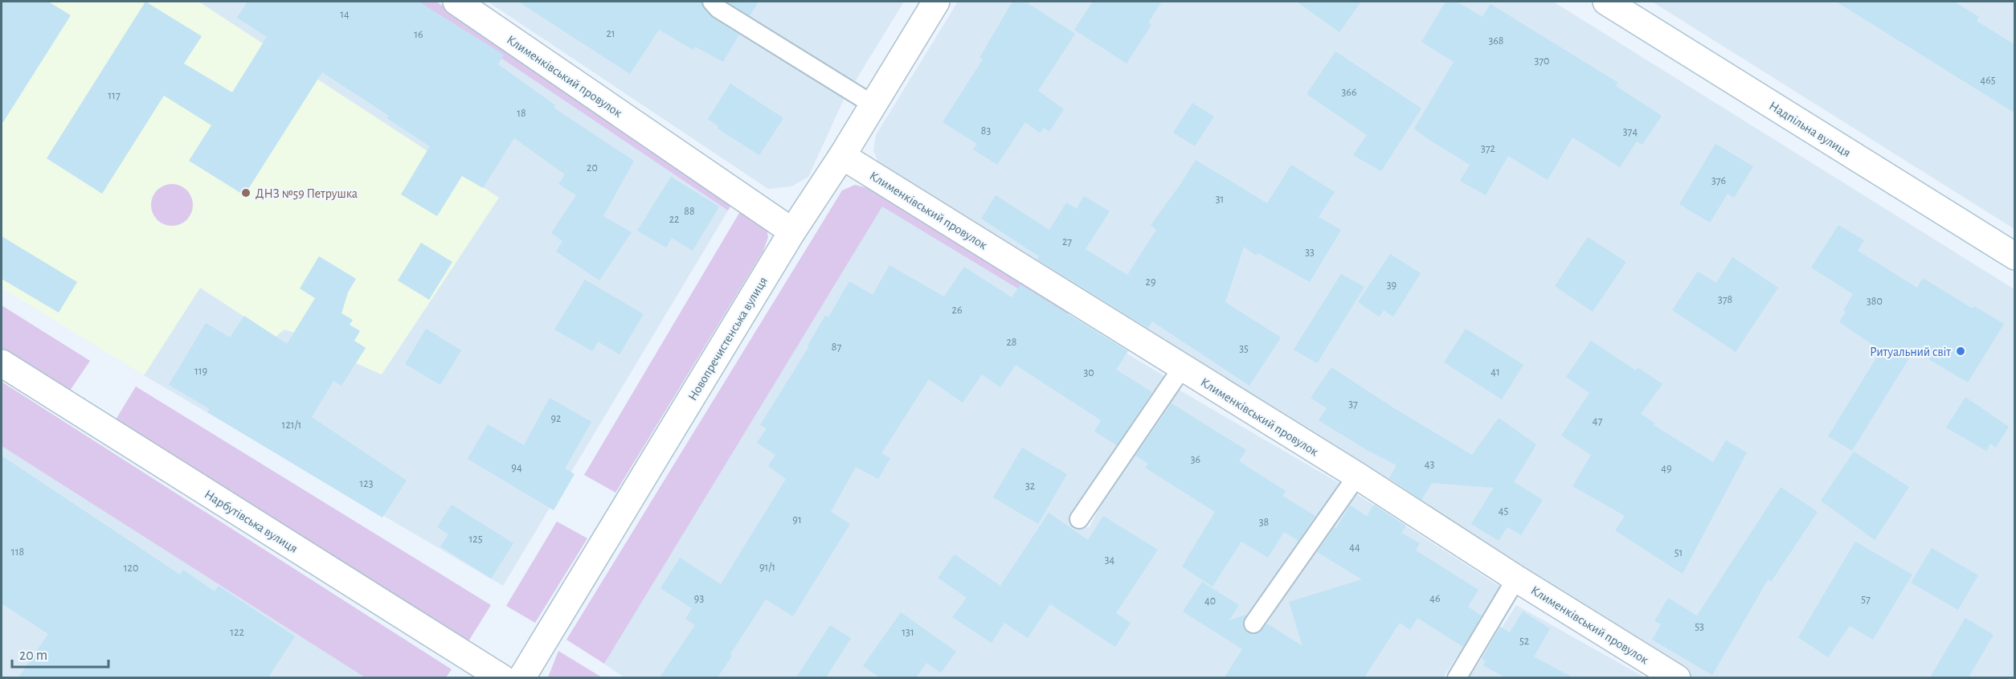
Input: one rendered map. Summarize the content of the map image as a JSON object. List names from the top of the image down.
{
  "streets": {
    "street": [
      "Клименківський провулок",
      "Надпільна вулиця",
      "Новопречистенська вулиця",
      "Нарбутівська вулиця"
    ]
  },
  "crossings": [
    ["Клименківський провулок", "Новопречистенська вулиця"]
  ],
  "places": ["ДНЗ №59 Петрушка", "Ритуальний світ"],
  "house_numbers": [
    "14",
    "21",
    "16",
    "368",
    "370",
    "465",
    "366",
    "117",
    "18",
    "83",
    "374",
    "372",
    "20",
    "376",
    "31",
    "88",
    "22",
    "27",
    "33",
    "29",
    "39",
    "378",
    "380",
    "26",
    "28",
    "87",
    "35",
    "119",
    "41",
    "30",
    "37",
    "92",
    "47",
    "121/1",
    "36",
    "43",
    "94",
    "49",
    "123",
    "32",
    "45",
    "91",
    "38",
    "125",
    "44",
    "118",
    "51",
    "34",
    "91/1",
    "120",
    "93",
    "46",
    "57",
    "40",
    "53",
    "122",
    "131",
    "52"
  ],
  "scale_bar": "20 m"
}
